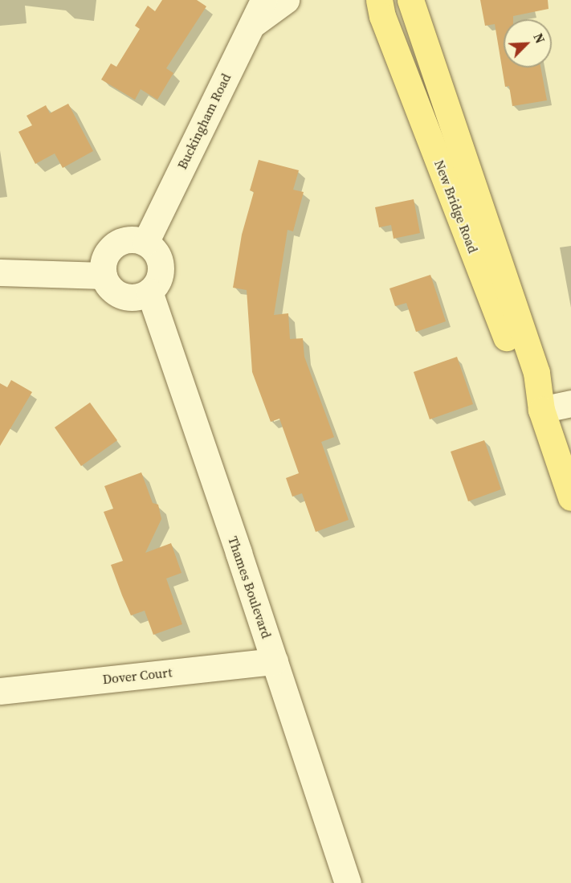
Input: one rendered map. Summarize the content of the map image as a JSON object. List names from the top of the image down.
{
  "streets": {
    "main road": ["New Bridge Road"],
    "street": ["Buckingham Road", "Thames Boulevard", "Dover Court"]
  },
  "crossings": [
    ["Buckingham Road", "Thames Boulevard"],
    ["Thames Boulevard", "Dover Court"]
  ],
  "north": "top right"
}
